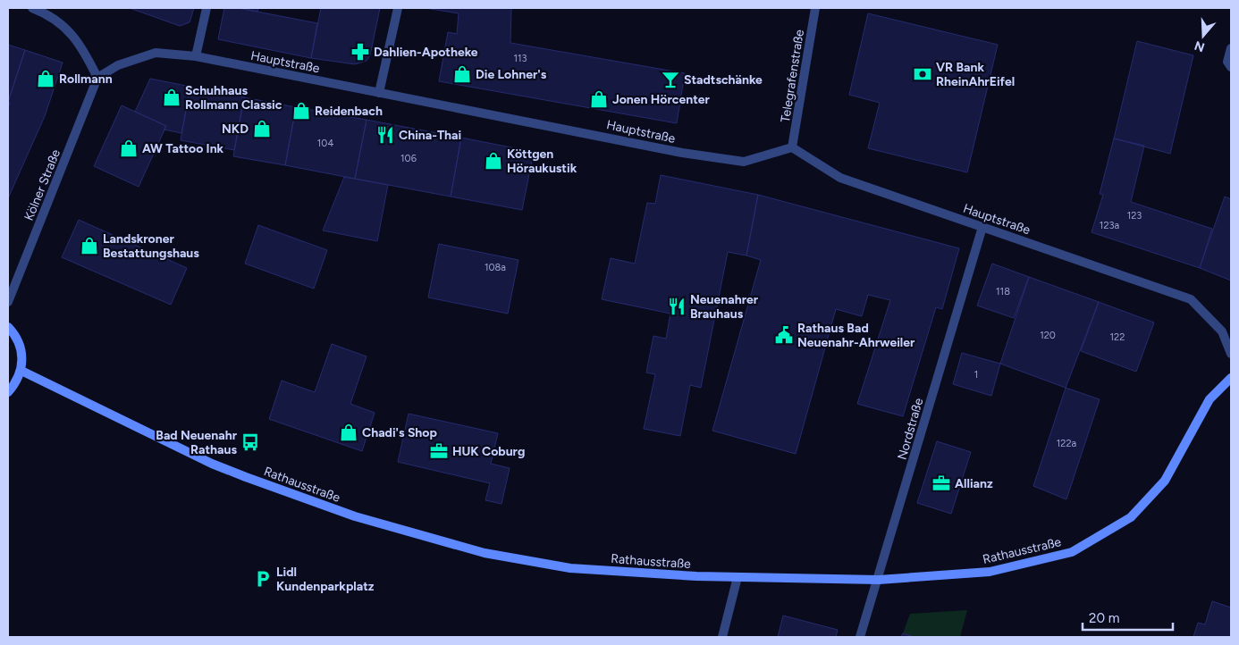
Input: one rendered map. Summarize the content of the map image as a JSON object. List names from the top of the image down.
{
  "streets": {
    "street": [
      "Hauptstraße",
      "Telegrafenstraße",
      "Kölner Straße",
      "Nordstraße",
      "Rathausstraße"
    ]
  },
  "crossings": [
    ["Hauptstraße", "Telegrafenstraße"],
    ["Hauptstraße", "Kölner Straße"],
    ["Hauptstraße", "Nordstraße"],
    ["Nordstraße", "Rathausstraße"]
  ],
  "places": {
    "pharmacy": ["Dahlien-Apotheke"],
    "shop": [
      "Die Lohner's",
      "Rollmann",
      "Schuhhaus Rollmann Classic",
      "Jonen Hörcenter",
      "Reidenbach",
      "NKD",
      "AW Tattoo Ink",
      "Köttgen Höraukustik",
      "Landskroner Bestattungshaus",
      "Chadi's Shop"
    ],
    "bank": ["VR Bank RheinAhrEifel"],
    "bar": ["Stadtschänke"],
    "restaurant": ["China-Thai", "Neuenahrer Brauhaus"],
    "public building": ["Rathaus Bad Neuenahr-Ahrweiler"],
    "bus stop": ["Bad Neuenahr Rathaus"],
    "office": ["HUK Coburg", "Allianz"],
    "parking": ["Lidl Kundenparkplatz"]
  },
  "house_numbers": [
    "113",
    "104",
    "106",
    "123",
    "123a",
    "108a",
    "118",
    "120",
    "122",
    "1",
    "122a"
  ],
  "scale_bar": "20 m",
  "north": "bottom"
}
